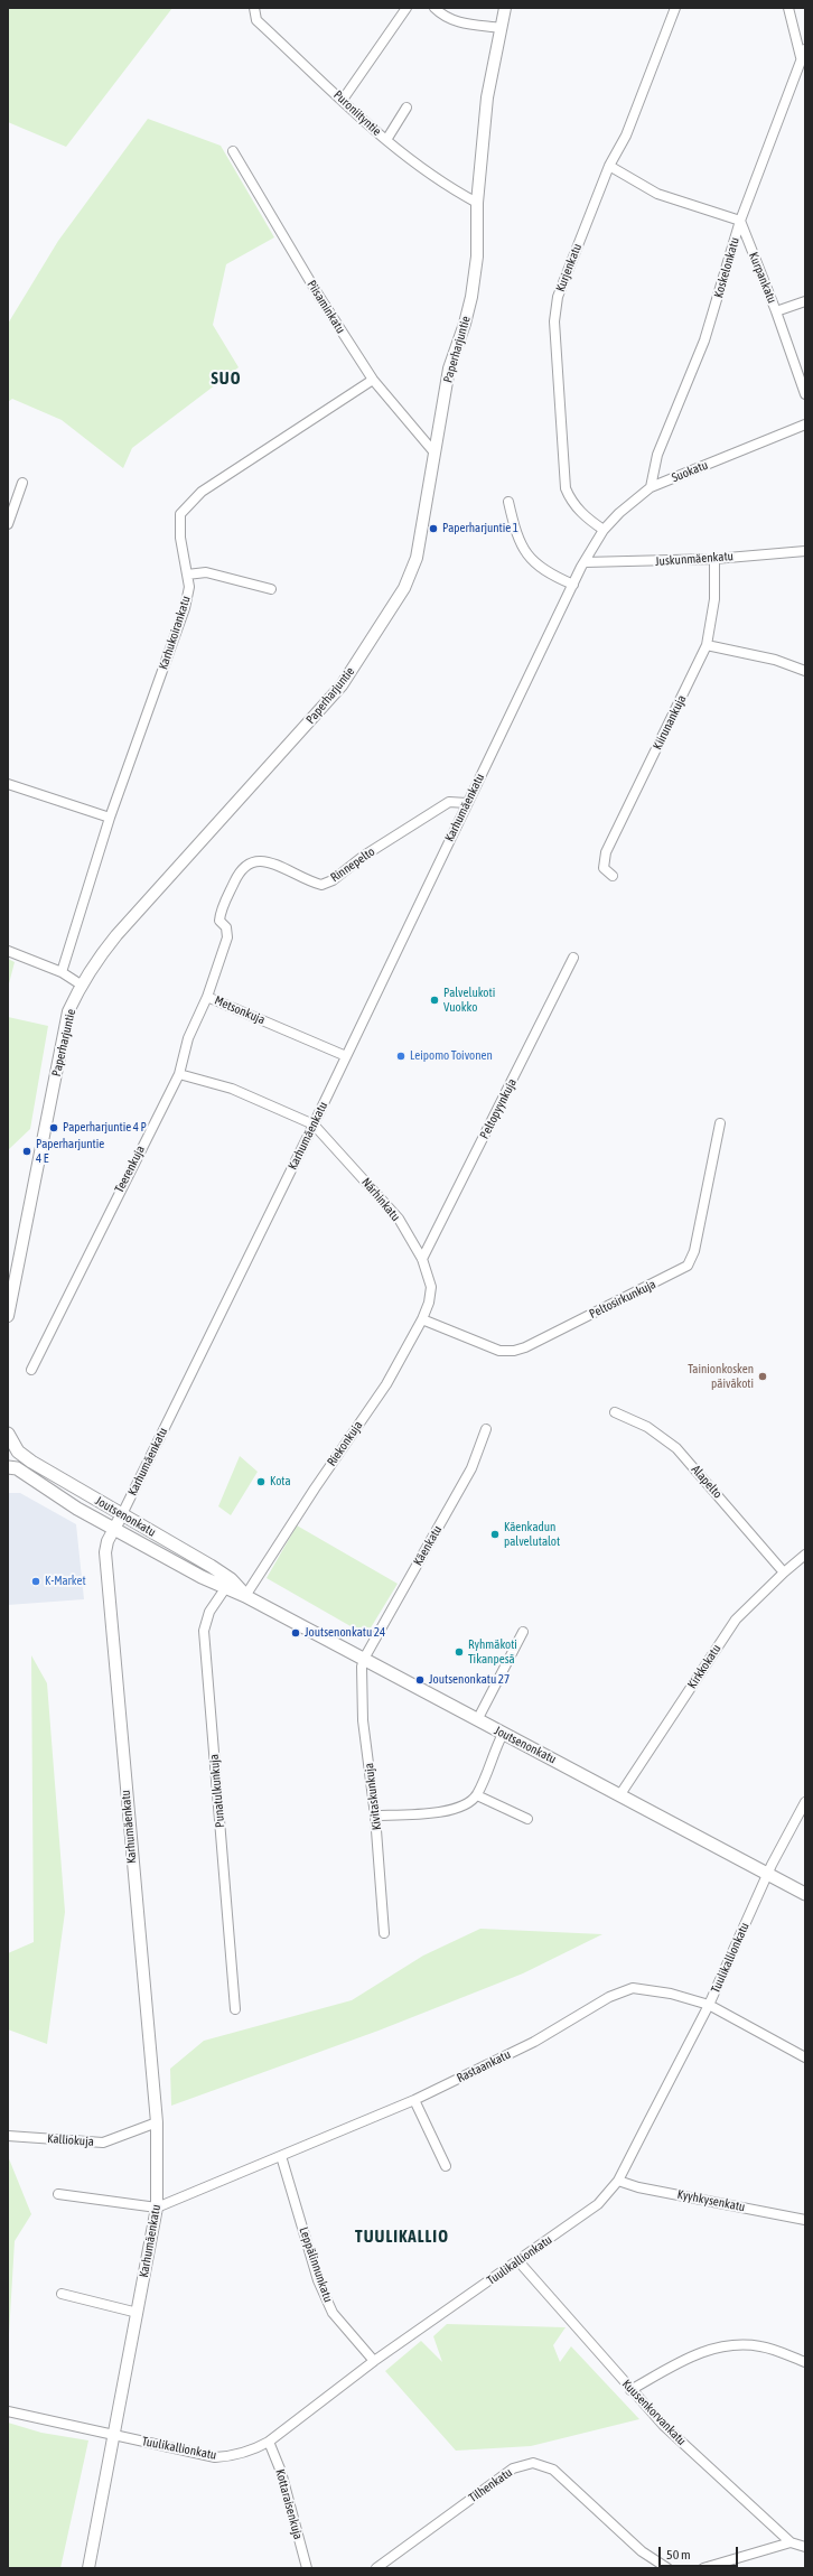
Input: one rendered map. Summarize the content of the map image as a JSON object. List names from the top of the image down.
{
  "streets": {
    "main road": ["Joutsenonkatu"],
    "street": [
      "Puroniityntie",
      "Kurjenkatu",
      "Koskelonkatu",
      "Kurpankatu",
      "Piisaminkatu",
      "Paperharjuntie",
      "Suokatu",
      "Juskunmäenkatu",
      "Karhukoirankatu",
      "Kiirunankuja",
      "Karhumäenkatu",
      "Rinnepelto",
      "Metsonkuja",
      "Peltopyynkuja",
      "Teerenkuja",
      "Närhinkatu",
      "Peltosirkunkuja",
      "Riekonkuja",
      "Alapelto",
      "Käenkatu",
      "Kirkkokatu",
      "Punatulkunkuja",
      "Kivitaskunkuja",
      "Tuulikallionkatu",
      "Rastaankatu",
      "Kalliokuja",
      "Kyyhkysenkatu",
      "Leppälinnunkatu",
      "Kuusenkorvankatu",
      "Tilhenkatu",
      "Kottaraisenkuja"
    ]
  },
  "crossings": [
    ["Puroniityntie", "Paperharjuntie"],
    ["Kurjenkatu", "Suokatu"],
    ["Koskelonkatu", "Kurpankatu"],
    ["Koskelonkatu", "Suokatu"],
    ["Piisaminkatu", "Paperharjuntie"],
    ["Piisaminkatu", "Karhukoirankatu"],
    ["Suokatu", "Karhumäenkatu"],
    ["Juskunmäenkatu", "Kiirunankuja"],
    ["Juskunmäenkatu", "Karhumäenkatu"],
    ["Karhumäenkatu", "Rinnepelto"],
    ["Karhumäenkatu", "Metsonkuja"],
    ["Karhumäenkatu", "Närhinkatu"],
    ["Karhumäenkatu", "Joutsenonkatu"],
    ["Karhumäenkatu", "Tuulikallionkatu"],
    ["Karhumäenkatu", "Rastaankatu"],
    ["Karhumäenkatu", "Kalliokuja"],
    ["Rinnepelto", "Metsonkuja"],
    ["Metsonkuja", "Teerenkuja"],
    ["Peltopyynkuja", "Närhinkatu"],
    ["Närhinkatu", "Riekonkuja"],
    ["Peltosirkunkuja", "Riekonkuja"],
    ["Riekonkuja", "Joutsenonkatu"],
    ["Alapelto", "Kirkkokatu"],
    ["Joutsenonkatu", "Käenkatu"],
    ["Joutsenonkatu", "Kirkkokatu"],
    ["Joutsenonkatu", "Punatulkunkuja"],
    ["Joutsenonkatu", "Kivitaskunkuja"],
    ["Joutsenonkatu", "Tuulikallionkatu"],
    ["Käenkatu", "Kivitaskunkuja"],
    ["Tuulikallionkatu", "Rastaankatu"],
    ["Tuulikallionkatu", "Kyyhkysenkatu"],
    ["Tuulikallionkatu", "Leppälinnunkatu"],
    ["Tuulikallionkatu", "Kuusenkorvankatu"],
    ["Tuulikallionkatu", "Kottaraisenkuja"],
    ["Rastaankatu", "Leppälinnunkatu"]
  ],
  "districts": ["SUO", "TUULIKALLIO"],
  "places": [
    "Paperharjuntie 1",
    "Palvelukoti Vuokko",
    "Leipomo Toivonen",
    "Paperharjuntie 4 P",
    "Paperharjuntie 4 E",
    "Tainionkosken päiväkoti",
    "Kota",
    "Käenkadun palvelutalot",
    "K-Market",
    "Joutsenonkatu 24",
    "Ryhmäkoti Tikanpesä",
    "Joutsenonkatu 27"
  ],
  "scale_bar": "50 m"
}
